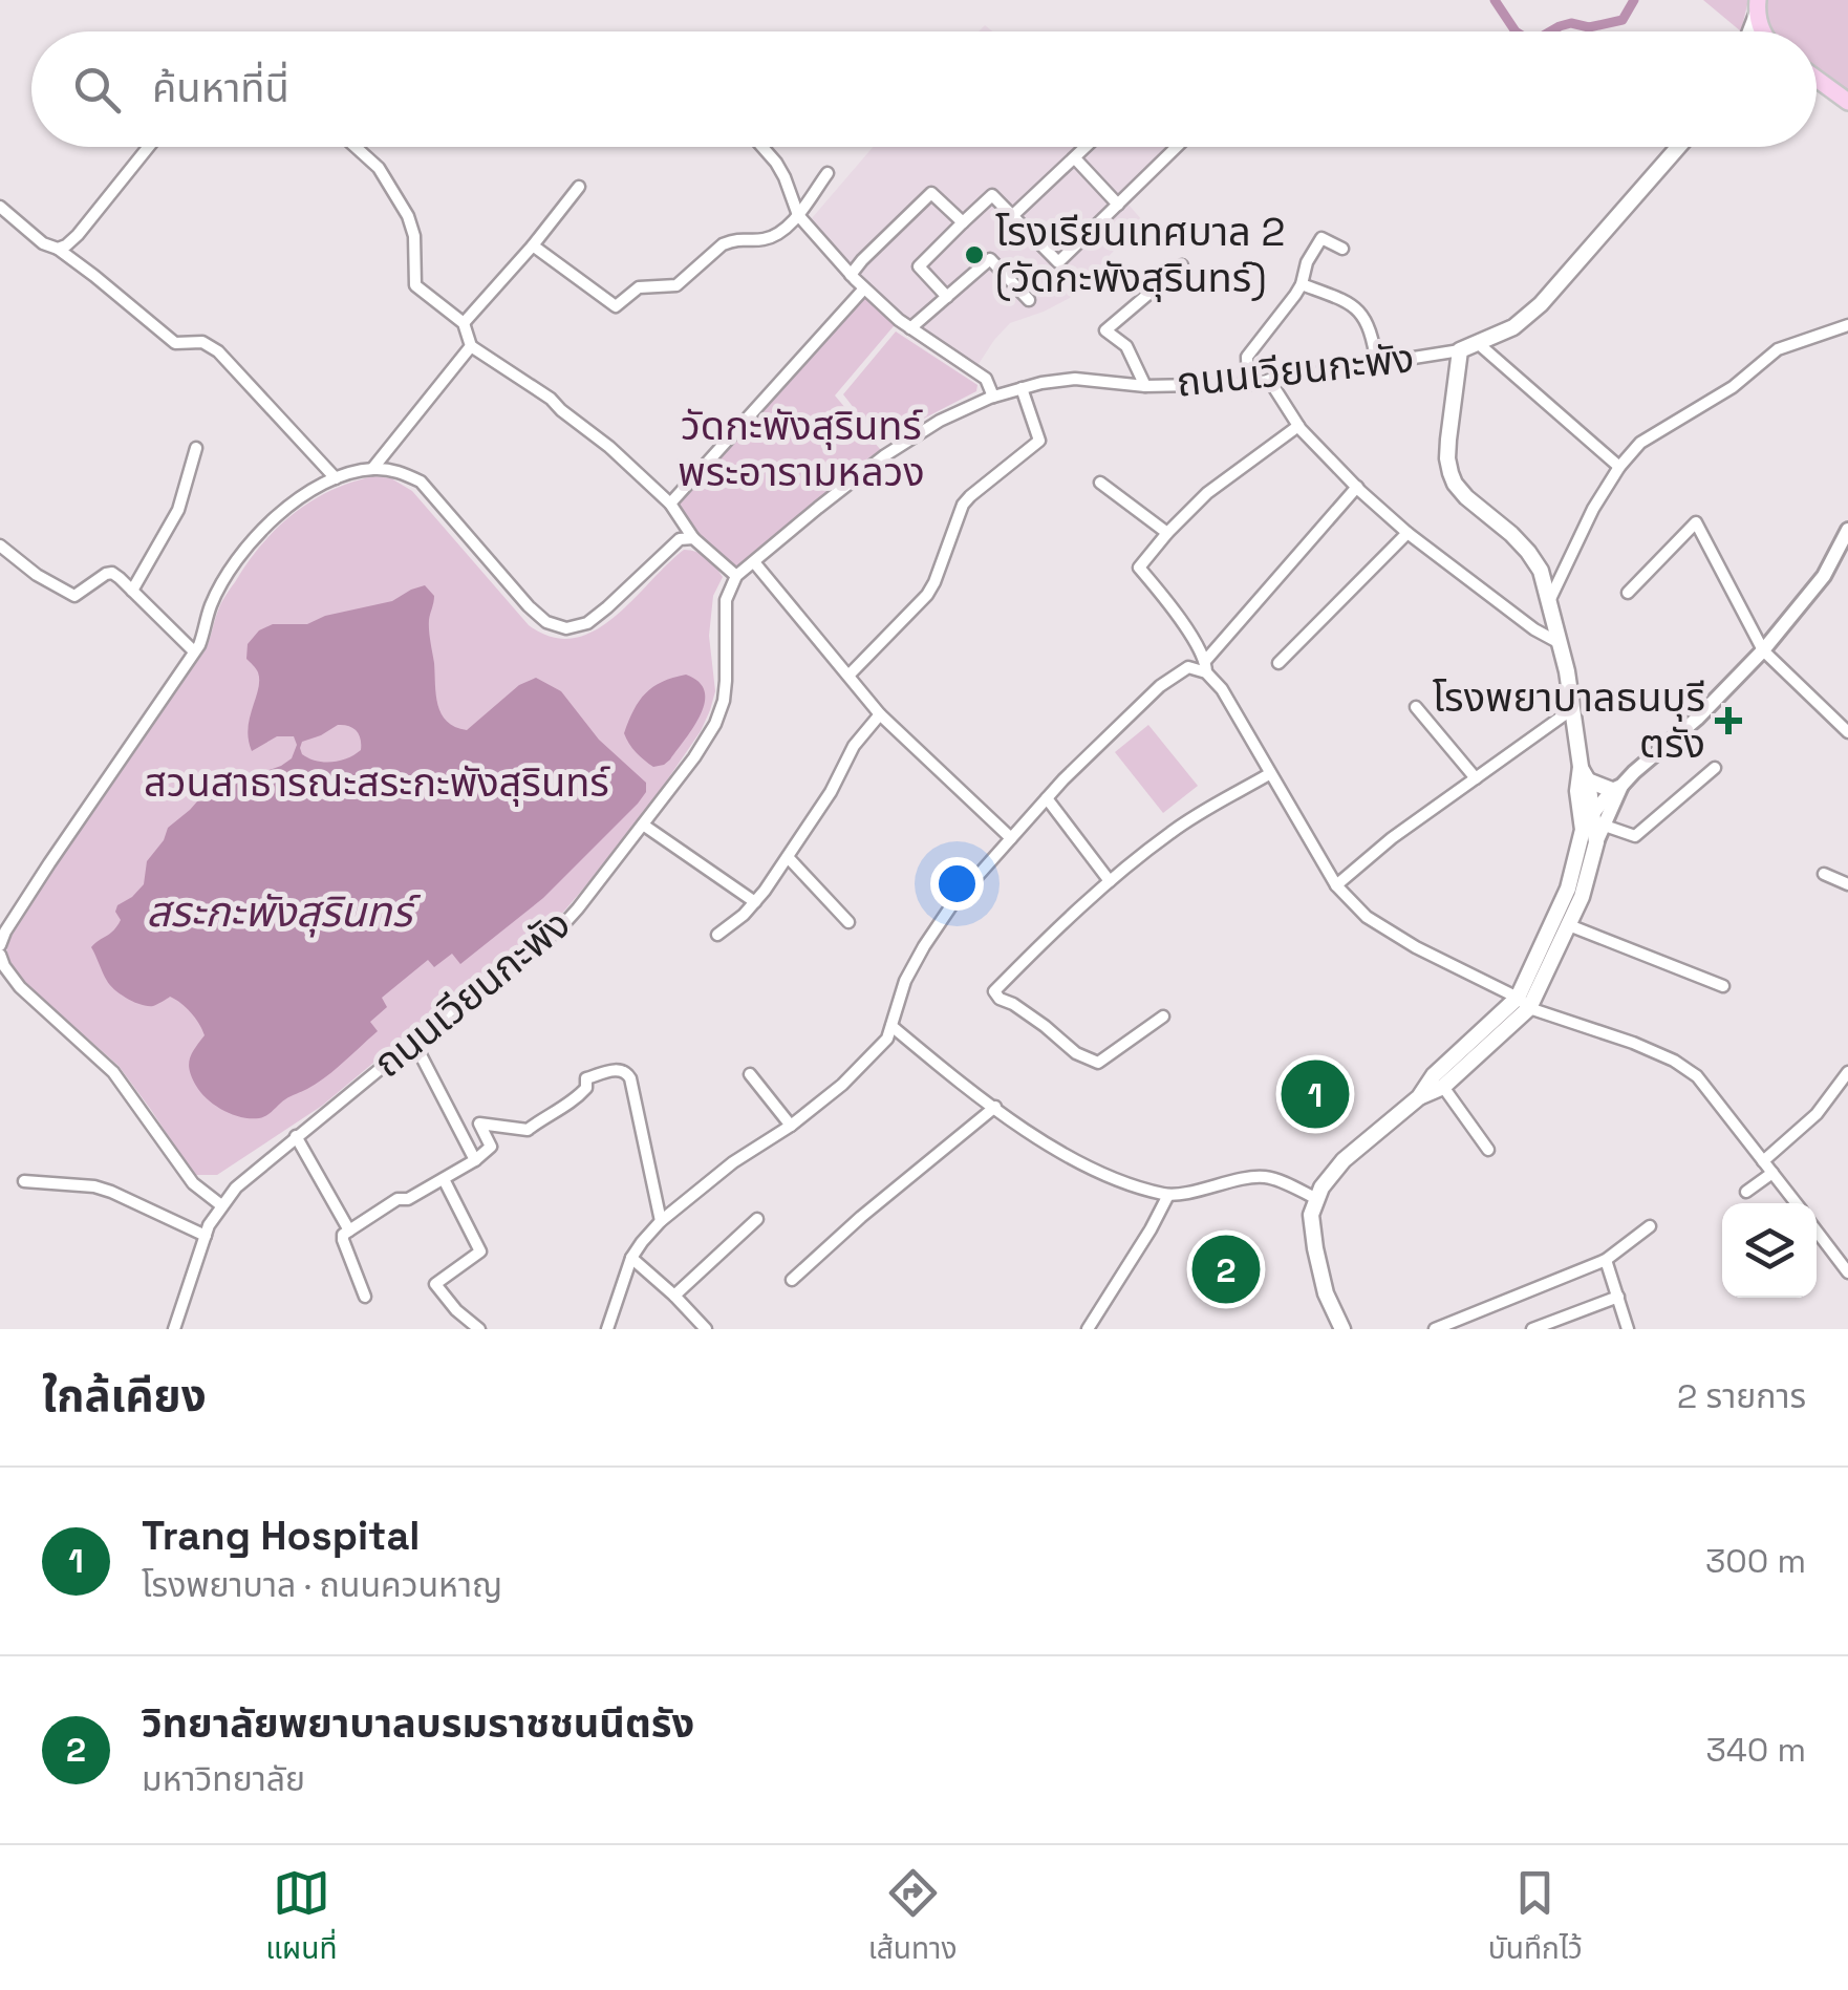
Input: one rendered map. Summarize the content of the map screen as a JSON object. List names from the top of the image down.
{
  "streets": {
    "main road": ["ถนนเวียนกะพัง"]
  },
  "water": ["สระกะพังสุรินทร์"],
  "parks": ["วัดกะพังสุรินทร์ พระอารามหลวง", "สวนสาธารณะสระกะพังสุรินทร์"],
  "places": {
    "other": ["โรงเรียนเทศบาล 2 (วัดกะพังสุรินทร์)"],
    "health": ["โรงพยาบาลธนบุรี ตรัง"]
  },
  "page": {
    "search": "ค้นหาที่นี่",
    "pins": ["1", "2"],
    "heading": ["ใกล้เคียง", "2 รายการ"],
    "list": [
      {
        "mark": "1",
        "name": "Trang Hospital",
        "note": "โรงพยาบาล · ถนนควนหาญ",
        "value": "300 m"
      },
      {
        "mark": "2",
        "name": "วิทยาลัยพยาบาลบรมราชชนนีตรัง",
        "note": "มหาวิทยาลัย",
        "value": "340 m"
      }
    ],
    "nav": ["แผนที่", "เส้นทาง", "บันทึกไว้"]
  }
}
